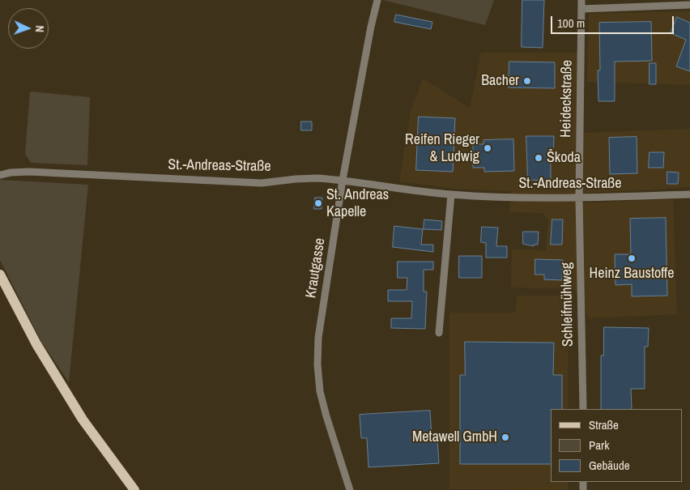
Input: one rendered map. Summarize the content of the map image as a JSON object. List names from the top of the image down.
{
  "streets": {
    "street": [
      "Heideckstraße",
      "St.-Andreas-Straße",
      "Krautgasse",
      "Schleifmühlweg"
    ]
  },
  "crossings": [
    ["Heideckstraße", "St.-Andreas-Straße"],
    ["Heideckstraße", "Schleifmühlweg"],
    ["St.-Andreas-Straße", "Krautgasse"],
    ["St.-Andreas-Straße", "Schleifmühlweg"]
  ],
  "places": [
    "Bacher",
    "Reifen Rieger & Ludwig",
    "Škoda",
    "St. Andreas Kapelle",
    "Heinz Baustoffe",
    "Metawell GmbH"
  ],
  "legend": ["Straße", "Park", "Gebäude"],
  "scale_bar": "100 m",
  "north": "right"
}
